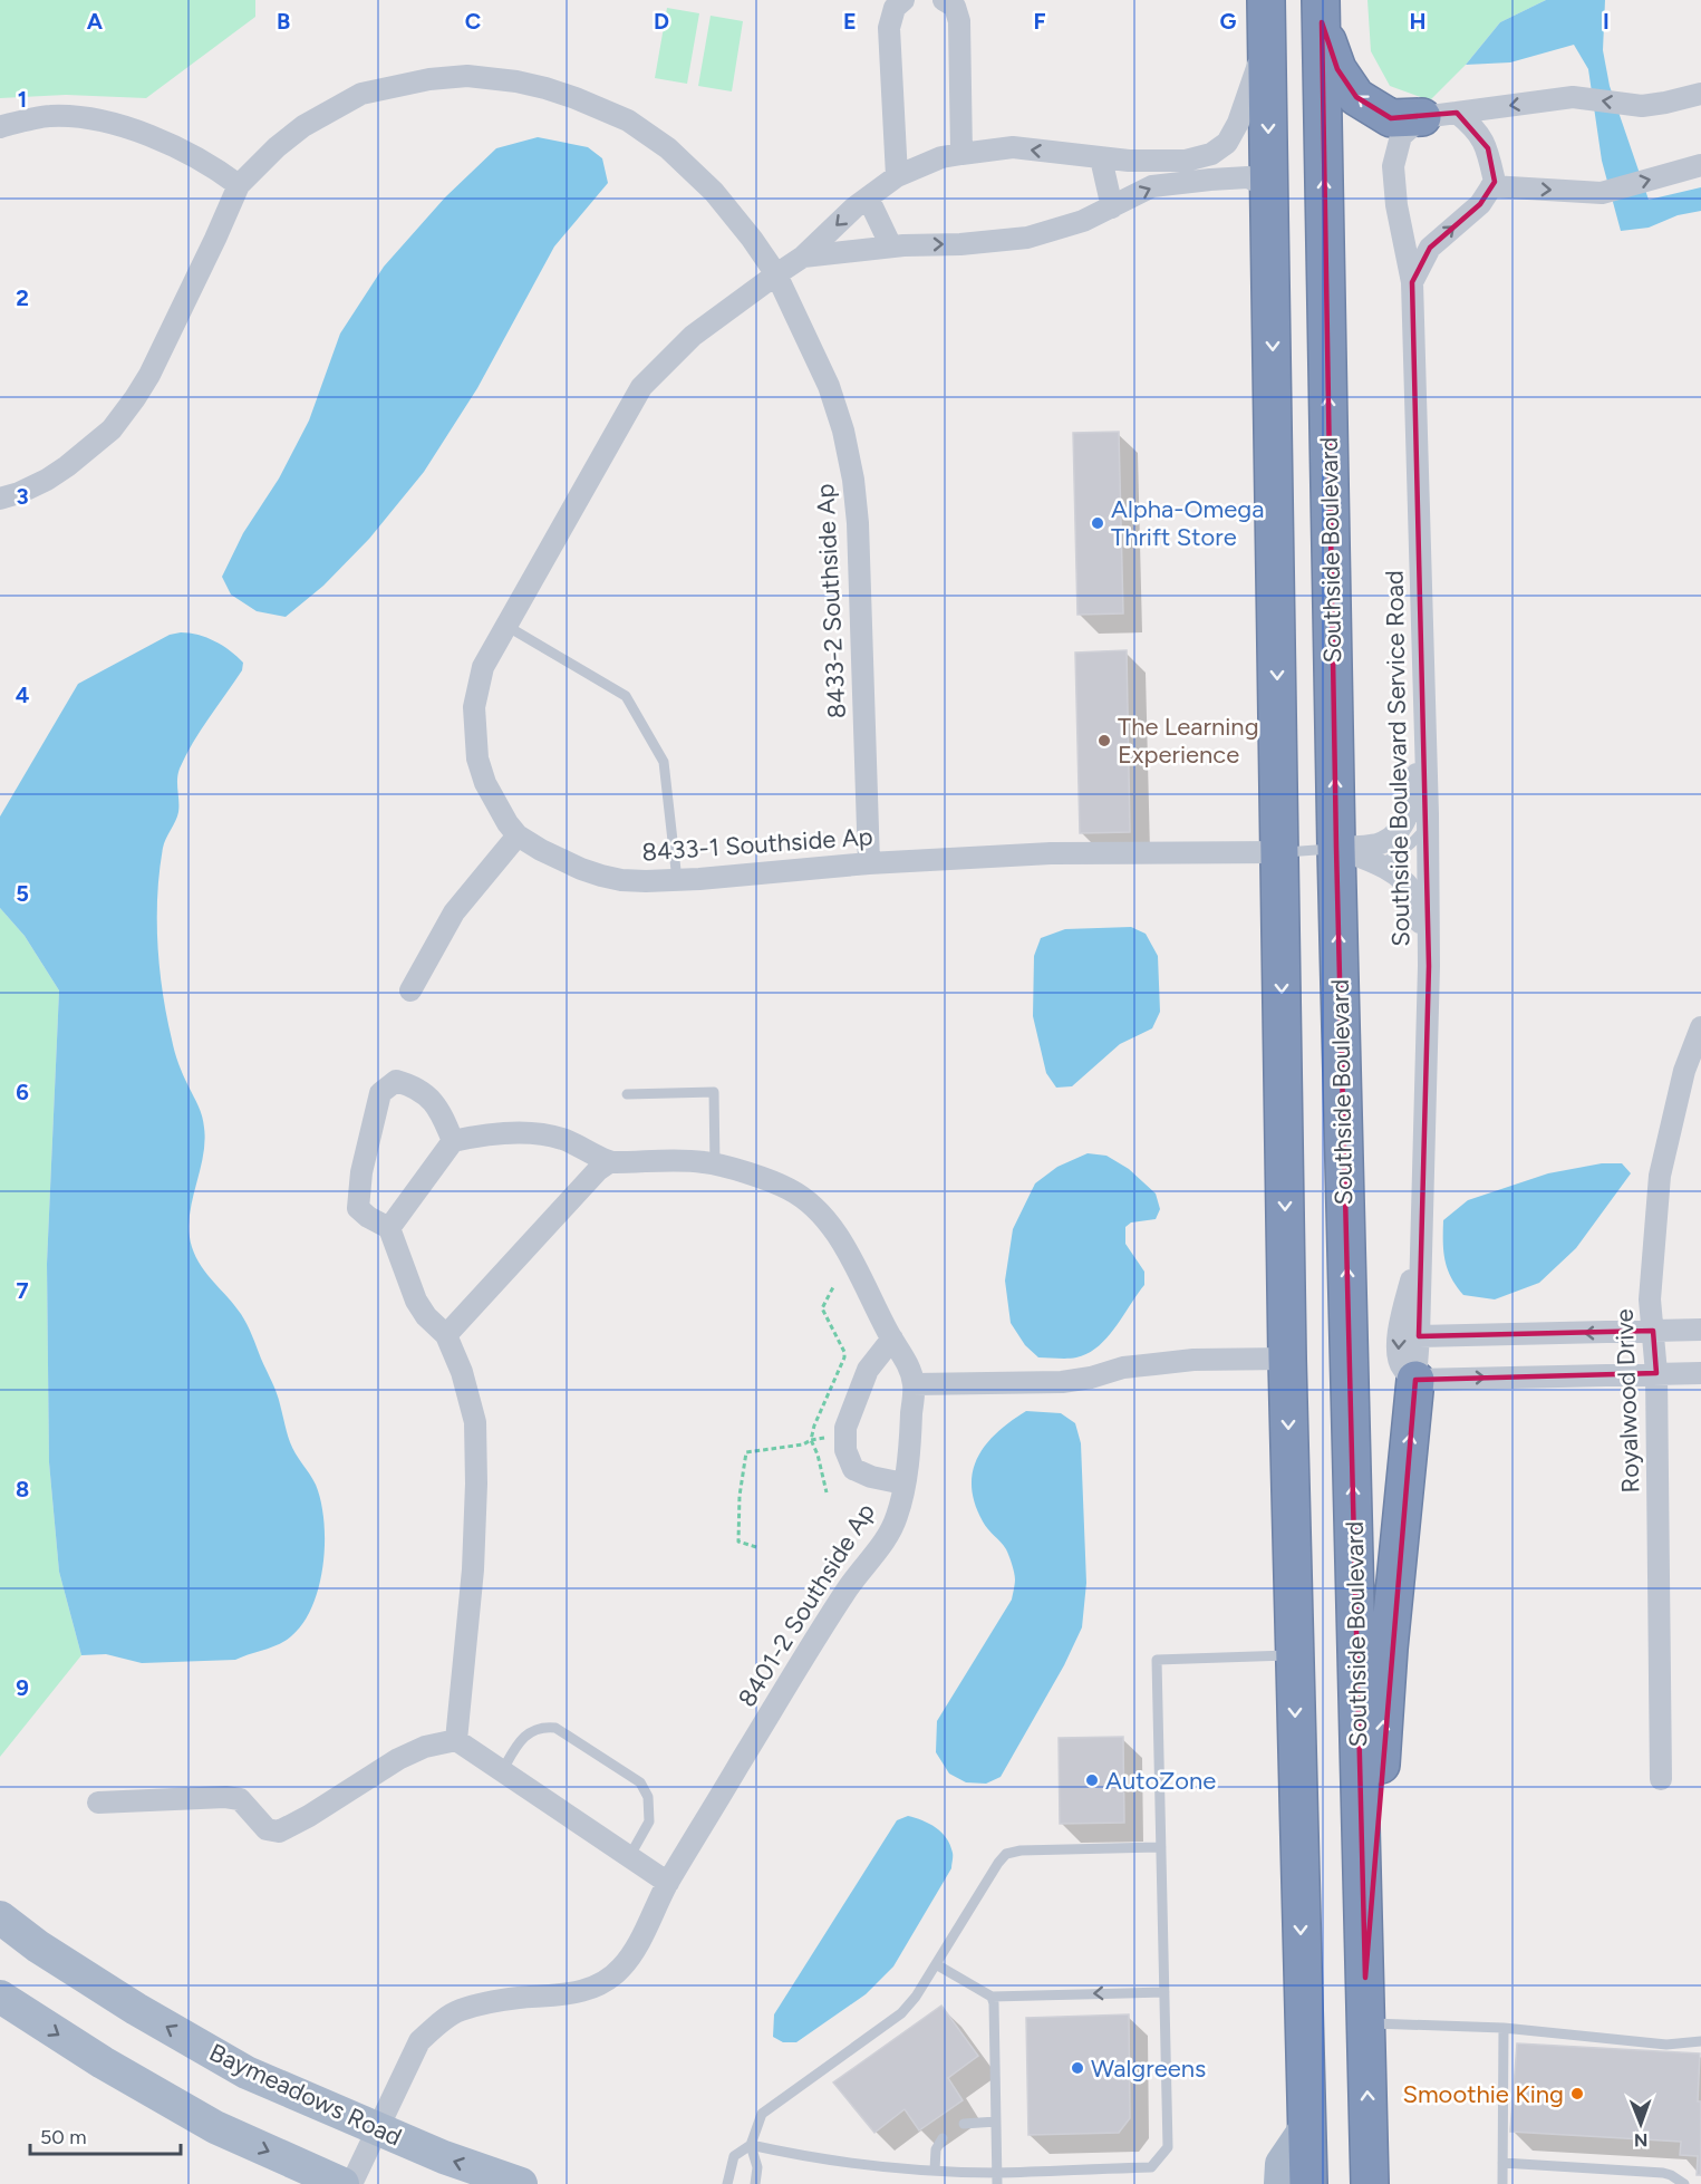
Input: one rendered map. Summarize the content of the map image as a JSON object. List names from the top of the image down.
{
  "streets": {
    "highway": ["Southside Boulevard"],
    "main road": ["Baymeadows Road"],
    "street": [
      "8433-2 Southside Ap",
      "Southside Boulevard Service Road",
      "8433-1 Southside Ap",
      "Royalwood Drive",
      "8401-2 Southside Ap"
    ]
  },
  "crossings": [
    ["8433-2 Southside Ap", "8433-1 Southside Ap"],
    ["8401-2 Southside Ap", "Baymeadows Road"]
  ],
  "places": [
    "Alpha-Omega Thrift Store",
    "The Learning Experience",
    "AutoZone",
    "Walgreens",
    "Smoothie King"
  ],
  "scale_bar": "50 m",
  "north": "bottom",
  "grid": {
    "columns": [
      "A",
      "B",
      "C",
      "D",
      "E",
      "F",
      "G",
      "H",
      "I"
    ],
    "rows": [
      "1",
      "2",
      "3",
      "4",
      "5",
      "6",
      "7",
      "8",
      "9"
    ]
  }
}
